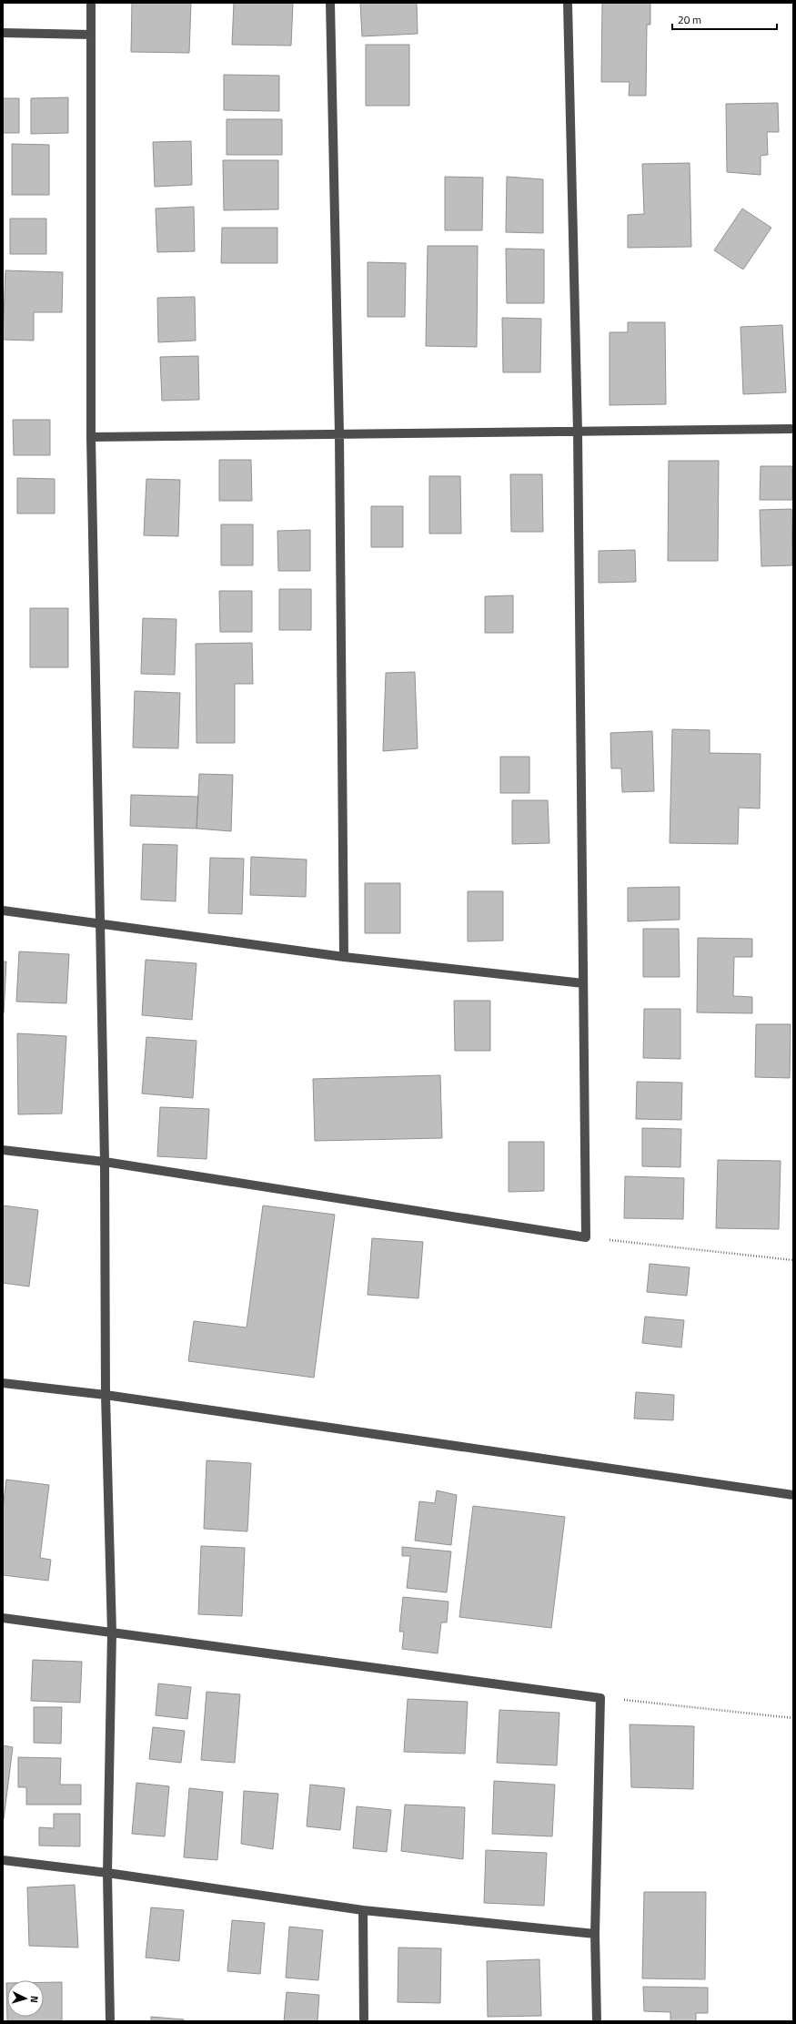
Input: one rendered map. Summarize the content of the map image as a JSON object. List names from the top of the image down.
{
  "scale_bar": "20 m",
  "north": "right"
}
